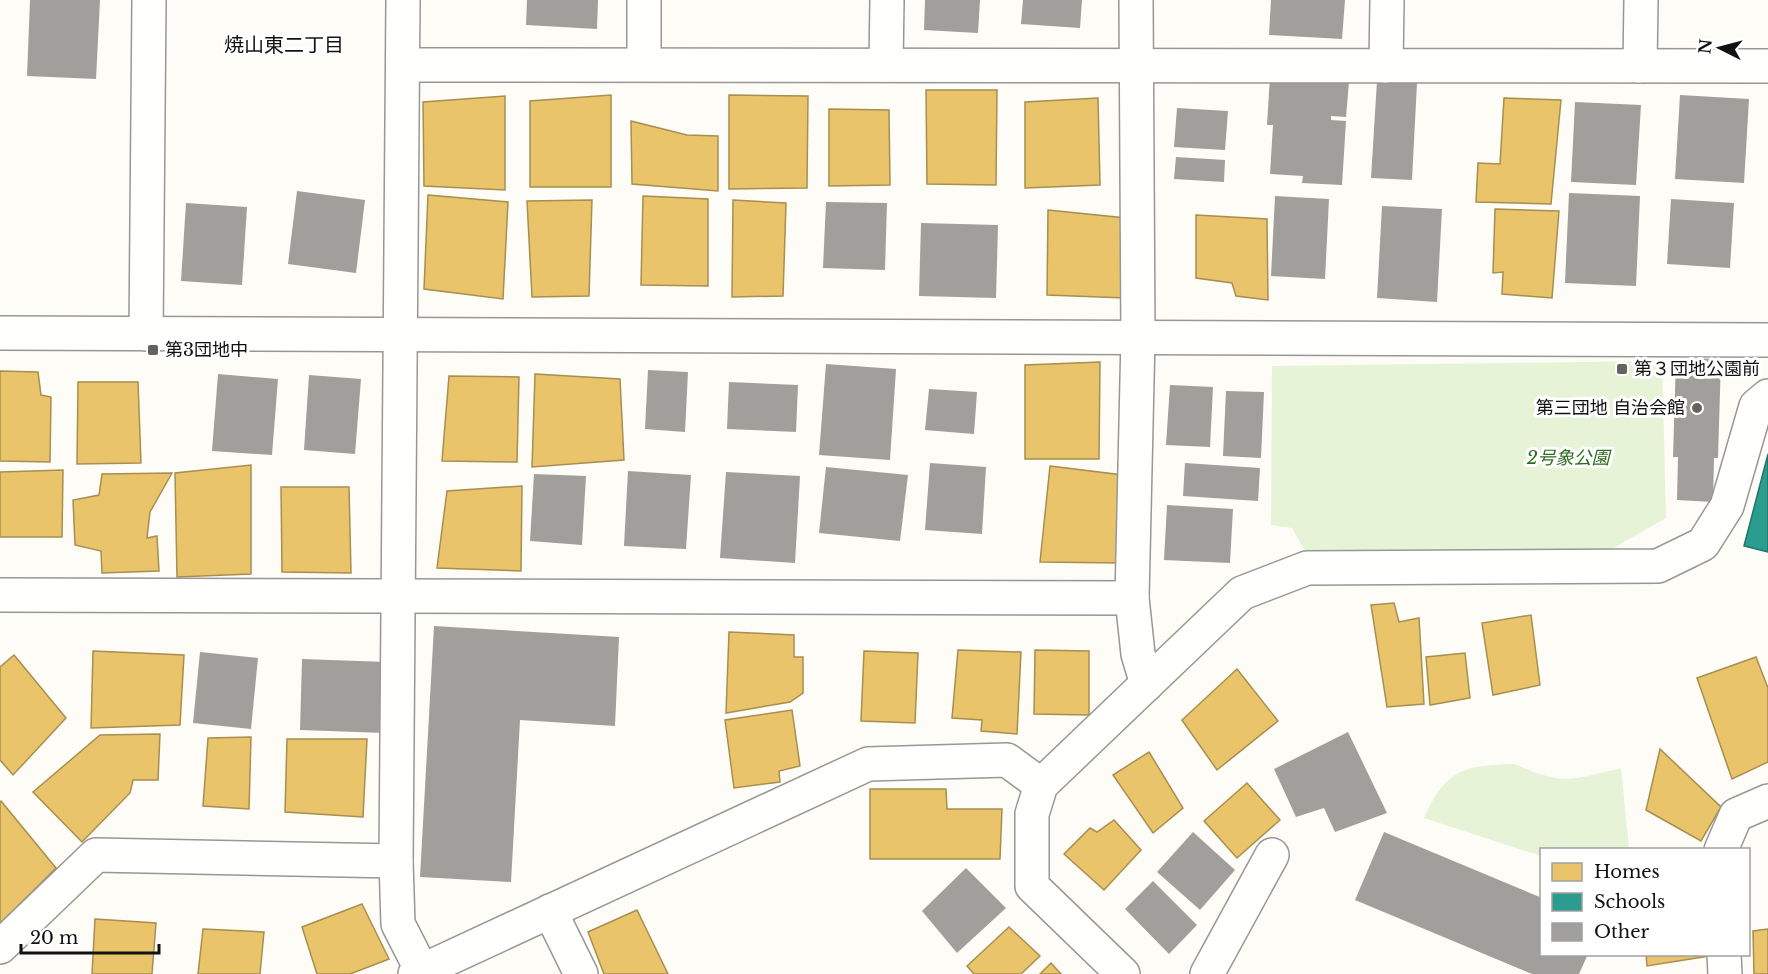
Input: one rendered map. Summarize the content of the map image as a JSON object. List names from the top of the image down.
{
  "districts": ["焼山東二丁目"],
  "parks": ["2号象公園"],
  "places": {
    "transit": ["第3団地中", "第３団地公園前"],
    "other": ["第三団地 自治会館"]
  },
  "legend": ["Homes", "Schools", "Other"],
  "scale_bar": "20 m",
  "north": "left"
}
